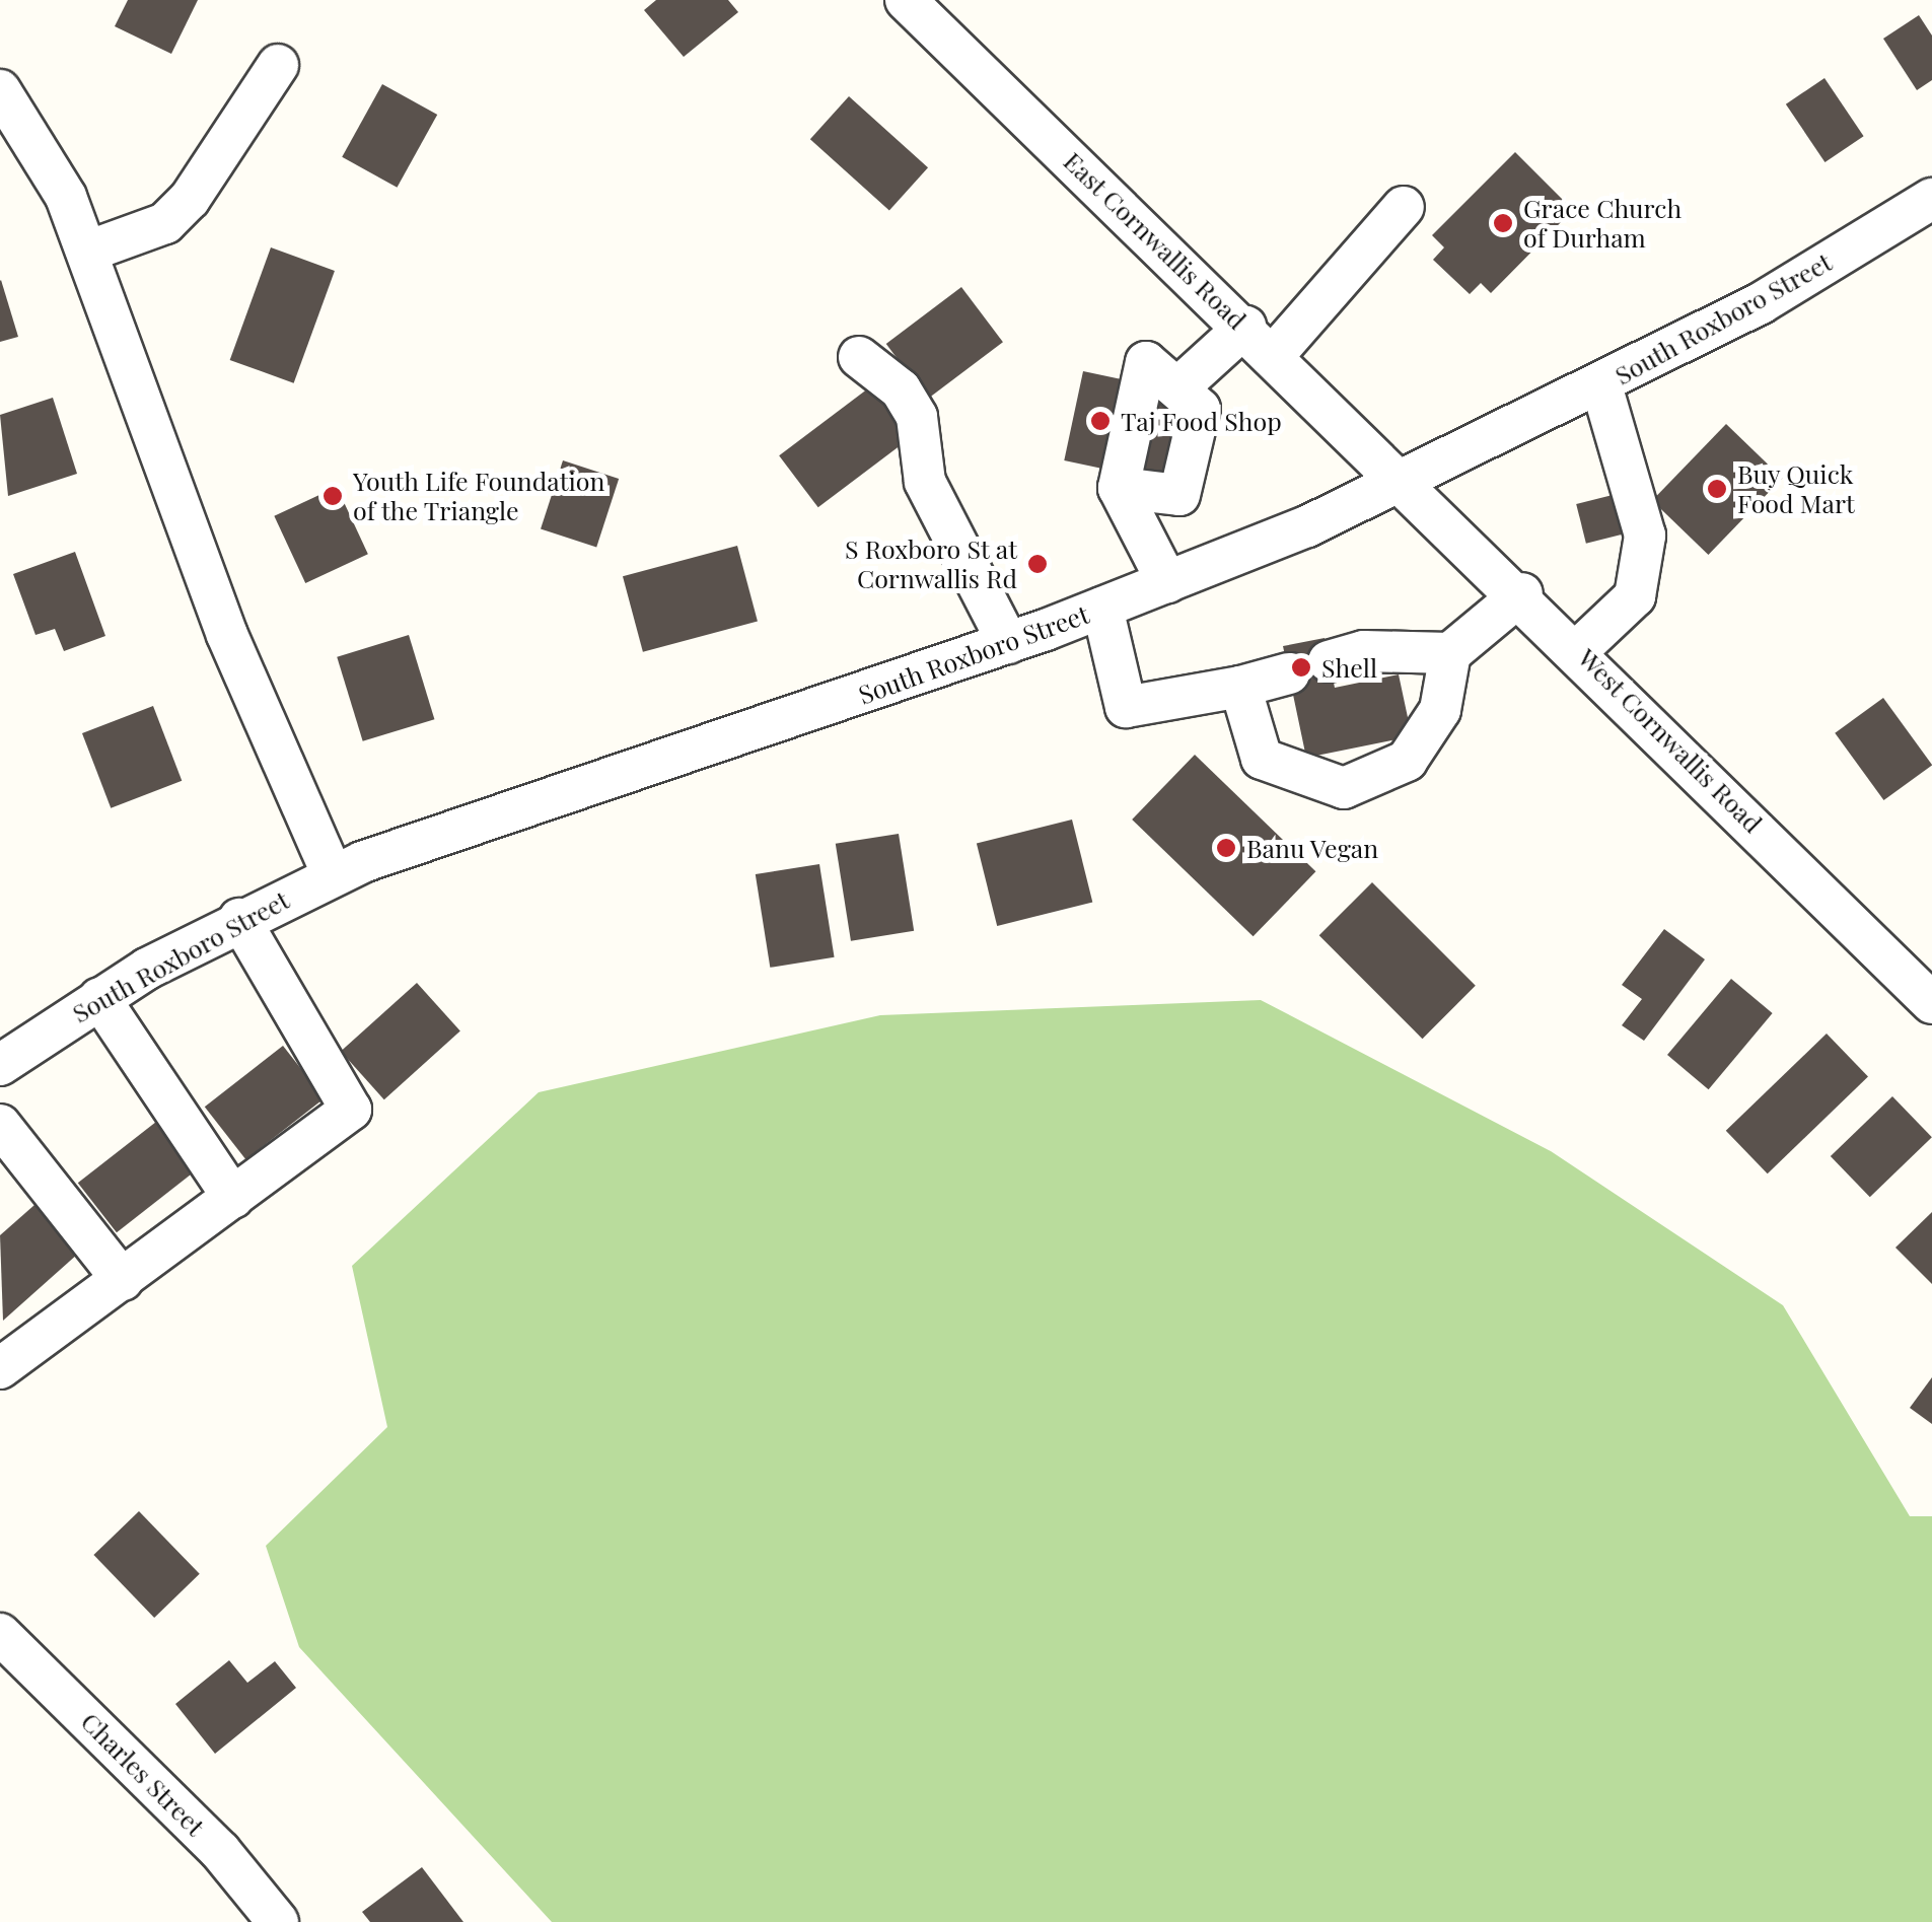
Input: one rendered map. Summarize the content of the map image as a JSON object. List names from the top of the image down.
{
  "streets": {
    "street": [
      "East Cornwallis Road",
      "South Roxboro Street",
      "West Cornwallis Road",
      "Charles Street"
    ]
  },
  "crossings": [
    ["East Cornwallis Road", "South Roxboro Street"],
    ["East Cornwallis Road", "West Cornwallis Road"],
    ["South Roxboro Street", "West Cornwallis Road"]
  ],
  "places": [
    "Grace Church of Durham",
    "Taj Food Shop",
    "Buy Quick Food Mart",
    "Youth Life Foundation of the Triangle",
    "S Roxboro St at Cornwallis Rd",
    "Shell",
    "Banu Vegan"
  ]
}
